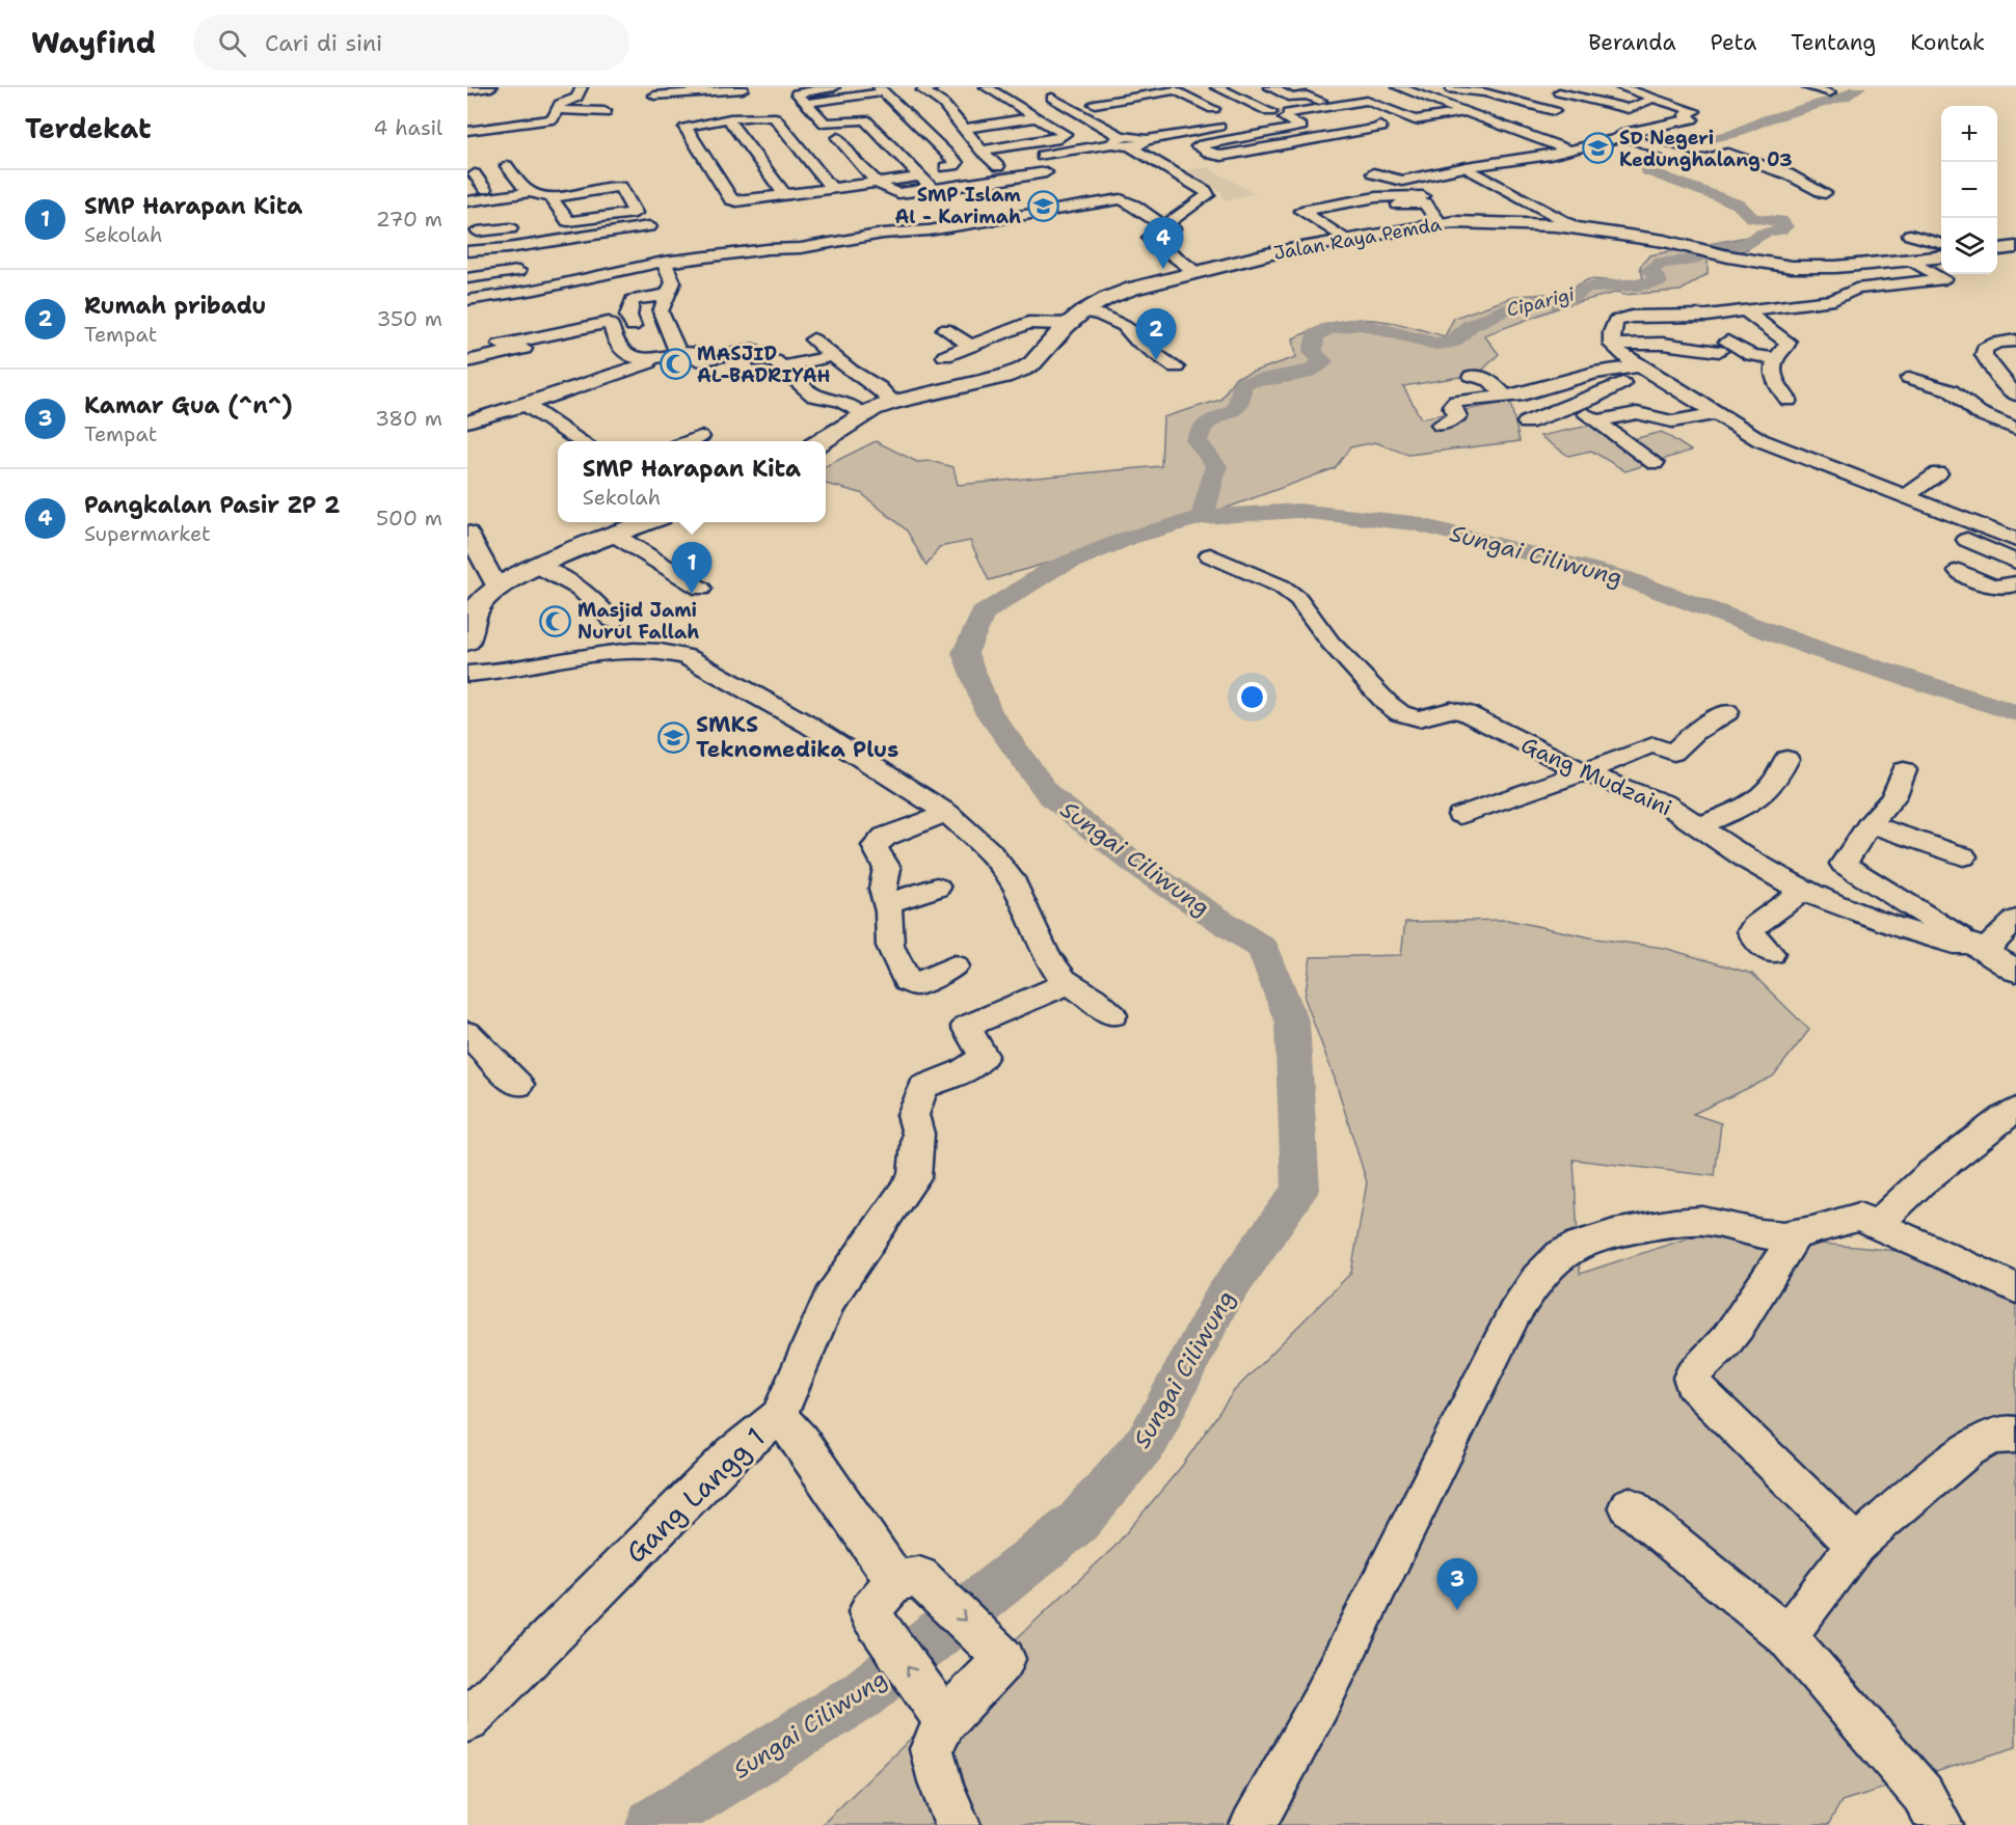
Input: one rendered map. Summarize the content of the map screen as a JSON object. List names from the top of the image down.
{
  "streets": {
    "main road": ["Jalan Raya Pemda"],
    "street": ["Gang Mudzaini", "Gang Langg 1"]
  },
  "water": ["Ciparigi", "Sungai Ciliwung"],
  "places": {
    "school or university": ["SD Negeri Kedunghalang 03", "SMP Islam Al - Karimah", "SMKS Teknomedika Plus"],
    "mosque": ["MASJID AL-BADRIYAH", "Masjid Jami Nurul Fallah"]
  },
  "page": {
    "header": "Wayfind",
    "search": "Cari di sini",
    "nav": [
      "Beranda",
      "Peta",
      "Tentang",
      "Kontak"
    ],
    "heading": ["Terdekat", "4 hasil"],
    "map_buttons": ["+", "−"],
    "list": [
      {
        "mark": "1",
        "name": "SMP Harapan Kita",
        "note": "Sekolah",
        "value": "270 m"
      },
      {
        "mark": "2",
        "name": "Rumah pribadu",
        "note": "Tempat",
        "value": "350 m"
      },
      {
        "mark": "3",
        "name": "Kamar Gua (^n^)",
        "note": "Tempat",
        "value": "380 m"
      },
      {
        "mark": "4",
        "name": "Pangkalan Pasir ZP 2",
        "note": "Supermarket",
        "value": "500 m"
      }
    ],
    "pins": [
      "4",
      "2",
      "1",
      "3"
    ],
    "popup": ["SMP Harapan Kita", "Sekolah"]
  }
}
